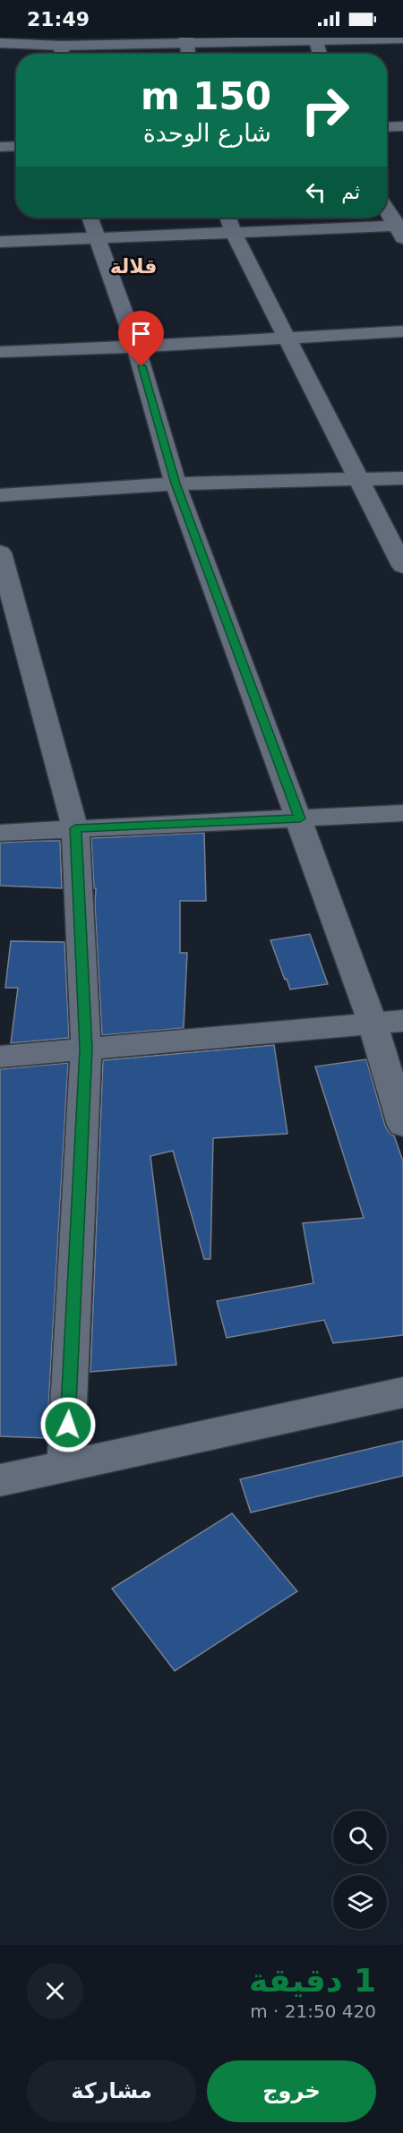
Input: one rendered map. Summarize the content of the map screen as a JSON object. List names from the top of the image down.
{
  "districts": ["قلالة"],
  "page": {
    "status": "21:49",
    "turn": ["150 m", "شارع الوحدة"],
    "then": "ثم",
    "heading": ["1 دقيقة", "420 m · 21:50"],
    "buttons": ["خروج", "مشاركة"]
  }
}
